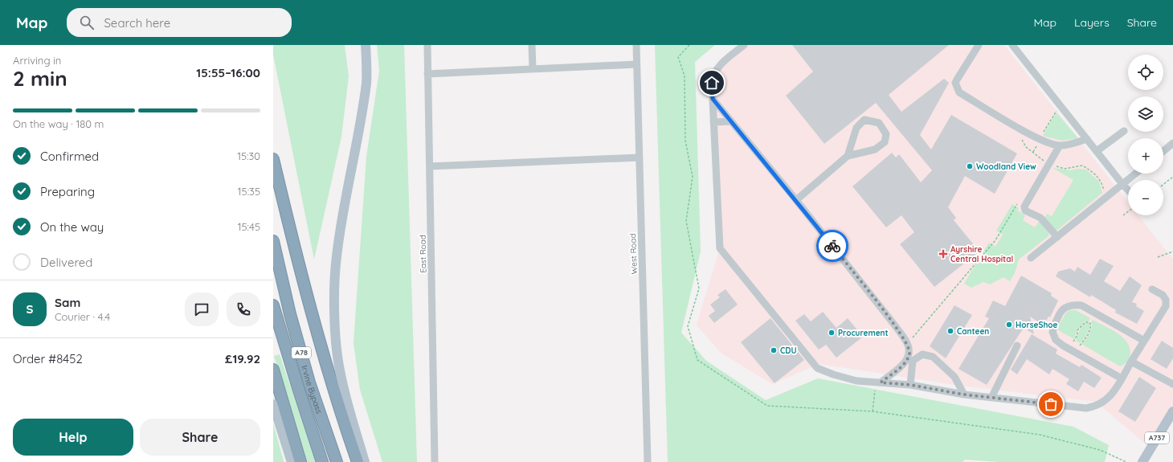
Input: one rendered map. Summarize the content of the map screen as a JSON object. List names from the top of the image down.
{
  "streets": {
    "highway": ["A78", "Irvine Bypass"],
    "main road": ["A737"],
    "street": ["East Road", "West Road"]
  },
  "places": {
    "other": [
      "Woodland View",
      "HorseShoe",
      "Canteen",
      "Procurement",
      "CDU"
    ],
    "health": ["Ayrshire Central Hospital"]
  },
  "page": {
    "header": "Map",
    "search": "Search here",
    "nav": ["Map", "Layers", "Share"],
    "heading": ["2 min", "Arriving in", "15:55–16:00"],
    "panel": [
      "Sam",
      "Courier · 4.4",
      "Order #8452",
      "£19.92"
    ],
    "map_buttons": ["+", "−"],
    "bar": "On the way · 180 m",
    "list": [
      ["Confirmed", "15:30"],
      ["Preparing", "15:35"],
      ["On the way", "15:45"],
      "Delivered"
    ],
    "round": "S",
    "buttons": ["Help", "Share"]
  }
}
